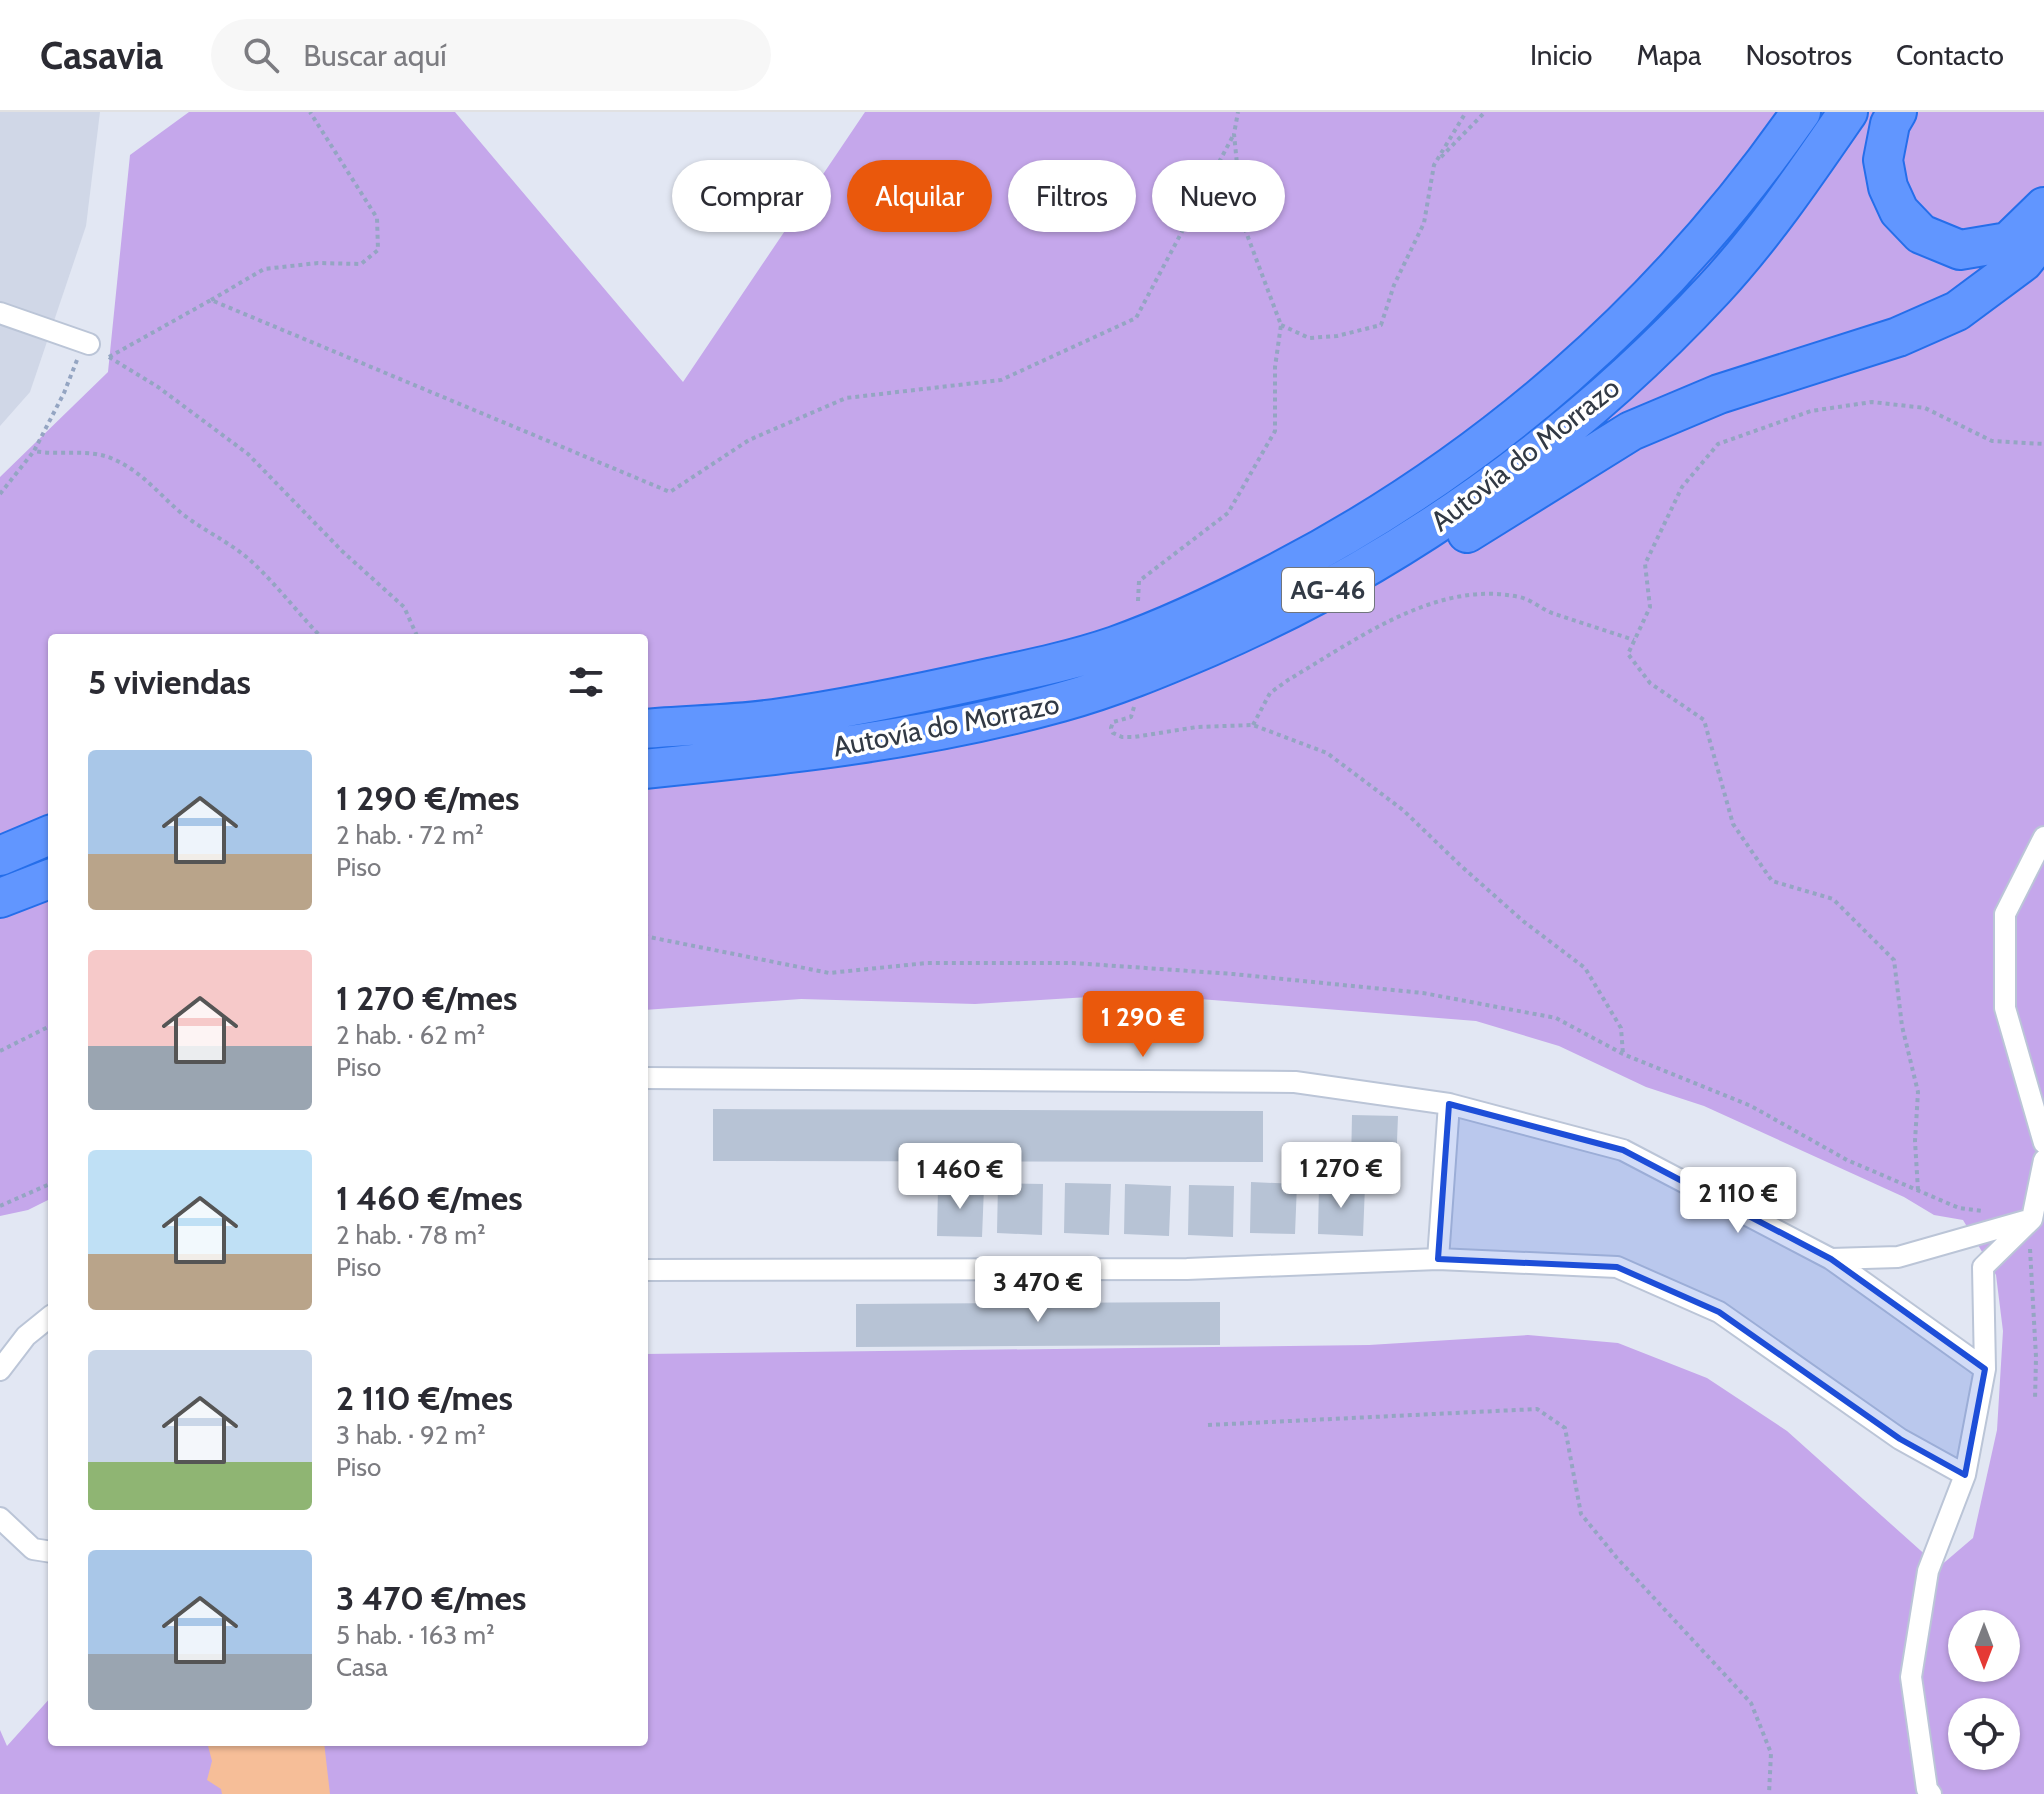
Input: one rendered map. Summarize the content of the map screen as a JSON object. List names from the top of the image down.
{
  "streets": {
    "highway": ["Autovía do Morrazo", "AG-46"]
  },
  "north": "bottom",
  "page": {
    "header": "Casavia",
    "search": "Buscar aquí",
    "nav": [
      "Inicio",
      "Mapa",
      "Nosotros",
      "Contacto"
    ],
    "chip": [
      "Comprar",
      "Alquilar",
      "Filtros",
      "Nuevo"
    ],
    "heading": "5 viviendas",
    "list": [
      {
        "name": "1 290 €/mes",
        "note": "2 hab. · 72 m² · Piso"
      },
      {
        "name": "1 270 €/mes",
        "note": "2 hab. · 62 m² · Piso"
      },
      {
        "name": "1 460 €/mes",
        "note": "2 hab. · 78 m² · Piso"
      },
      {
        "name": "2 110 €/mes",
        "note": "3 hab. · 92 m² · Piso"
      },
      {
        "name": "3 470 €/mes",
        "note": "5 hab. · 163 m² · Casa"
      }
    ],
    "price": [
      "1 290 €",
      "1 270 €",
      "1 460 €",
      "2 110 €",
      "3 470 €"
    ]
  }
}
